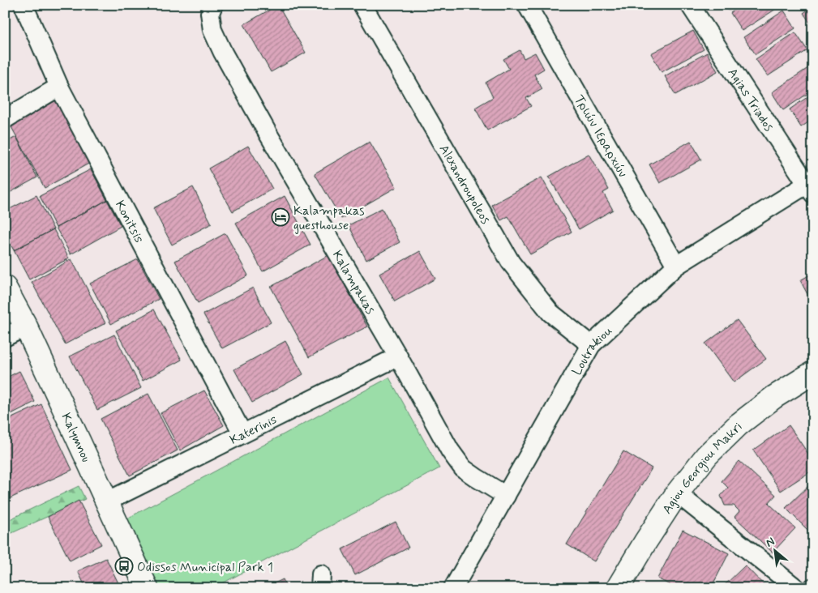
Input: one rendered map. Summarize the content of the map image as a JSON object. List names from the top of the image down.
{
  "streets": {
    "street": [
      "Agias Triados",
      "Τριών Ιεραρχών",
      "Alexandroupoleos",
      "Konitsis",
      "Kalampakas",
      "Loutrakiou",
      "Katerinis",
      "Kalymnou",
      "Agiou Georgiou Makri"
    ]
  },
  "crossings": [
    ["Agias Triados", "Loutrakiou"],
    ["Τριών Ιεραρχών", "Loutrakiou"],
    ["Alexandroupoleos", "Loutrakiou"],
    ["Konitsis", "Katerinis"],
    ["Kalampakas", "Loutrakiou"],
    ["Kalampakas", "Katerinis"],
    ["Katerinis", "Kalymnou"]
  ],
  "places": {
    "hotel": ["Kalampakas guesthouse"],
    "bus stop": ["Odissos Municipal Park 1"]
  },
  "north": "top left"
}
